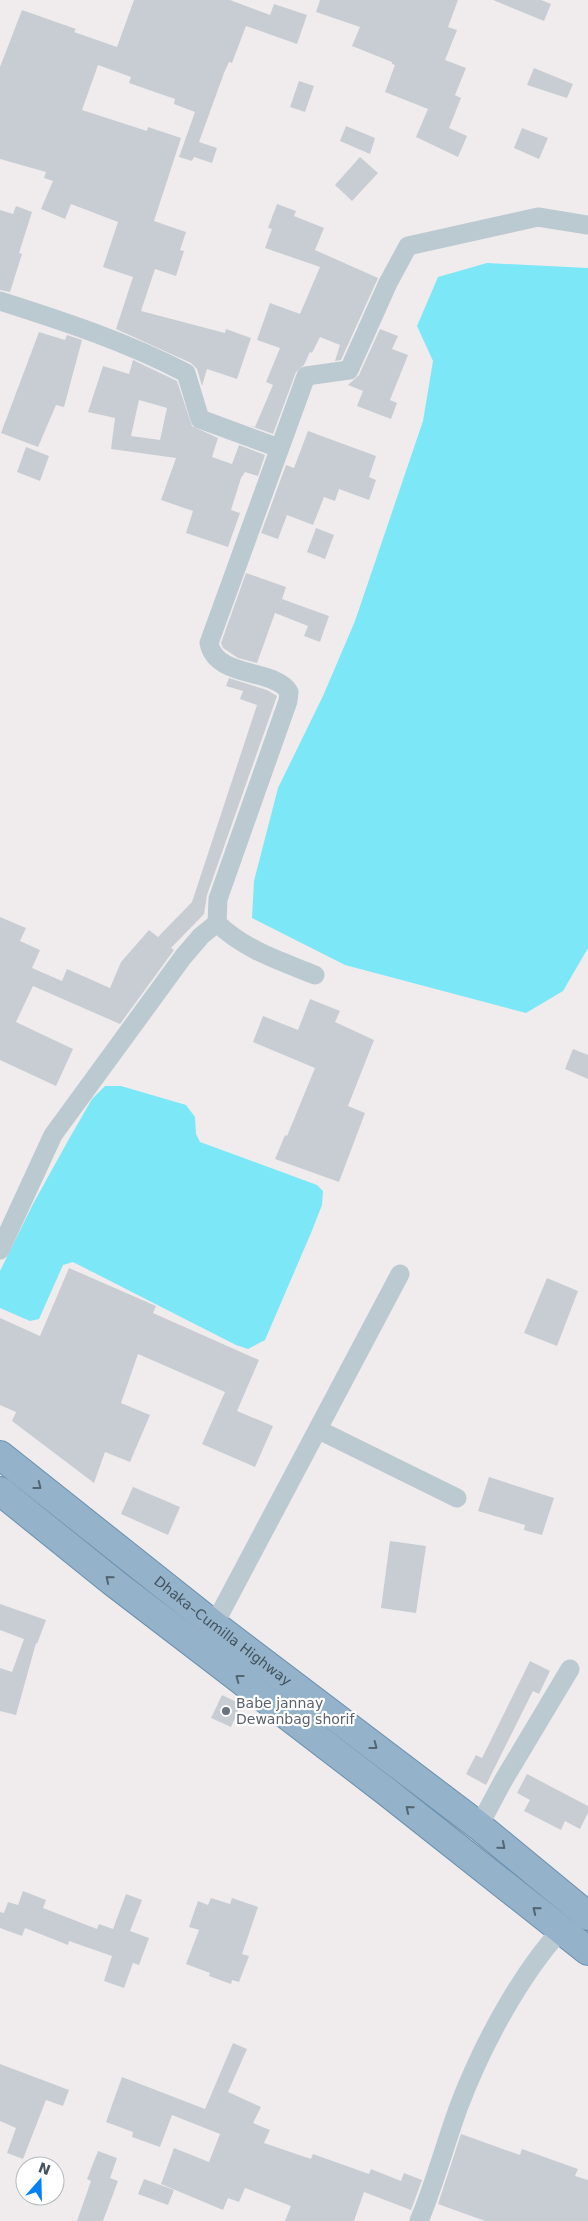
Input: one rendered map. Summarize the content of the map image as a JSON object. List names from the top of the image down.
{
  "streets": {
    "highway": ["Dhaka–Cumilla Highway"]
  },
  "places": ["Babe jannay Dewanbag shorif"],
  "north": "top"
}
